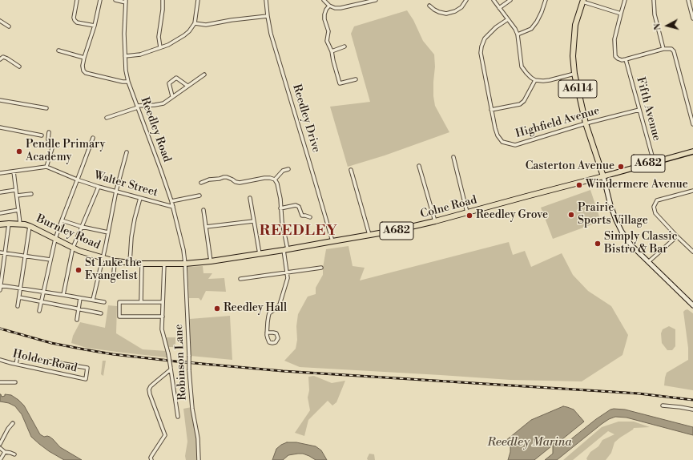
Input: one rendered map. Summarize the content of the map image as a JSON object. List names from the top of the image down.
{
  "streets": {
    "highway": [
      "A6114",
      "A682",
      "Colne Road",
      "Burnley Road"
    ],
    "street": [
      "Fifth Avenue",
      "Reedley Drive",
      "Highfield Avenue",
      "Reedley Road",
      "Walter Street",
      "Holden Road",
      "Robinson Lane"
    ]
  },
  "crossings": [
    ["A6114", "Highfield Avenue"],
    ["A6114", "Colne Road"],
    ["Fifth Avenue", "Highfield Avenue"],
    ["Fifth Avenue", "Colne Road"],
    ["Reedley Drive", "Colne Road"],
    ["Reedley Road", "Walter Street"],
    ["Reedley Road", "Colne Road"],
    ["Reedley Road", "Burnley Road"],
    ["Reedley Road", "Robinson Lane"],
    ["Colne Road", "Burnley Road"],
    ["Colne Road", "Robinson Lane"],
    ["Burnley Road", "Robinson Lane"]
  ],
  "districts": ["REEDLEY"],
  "water": ["Reedley Marina"],
  "places": [
    "Pendle Primary Academy",
    "Casterton Avenue",
    "Windermere Avenue",
    "Prairie Sports Village",
    "Reedley Grove",
    "Simply Classic Bistro & Bar",
    "St Luke the Evangelist",
    "Reedley Hall"
  ],
  "north": "left"
}
